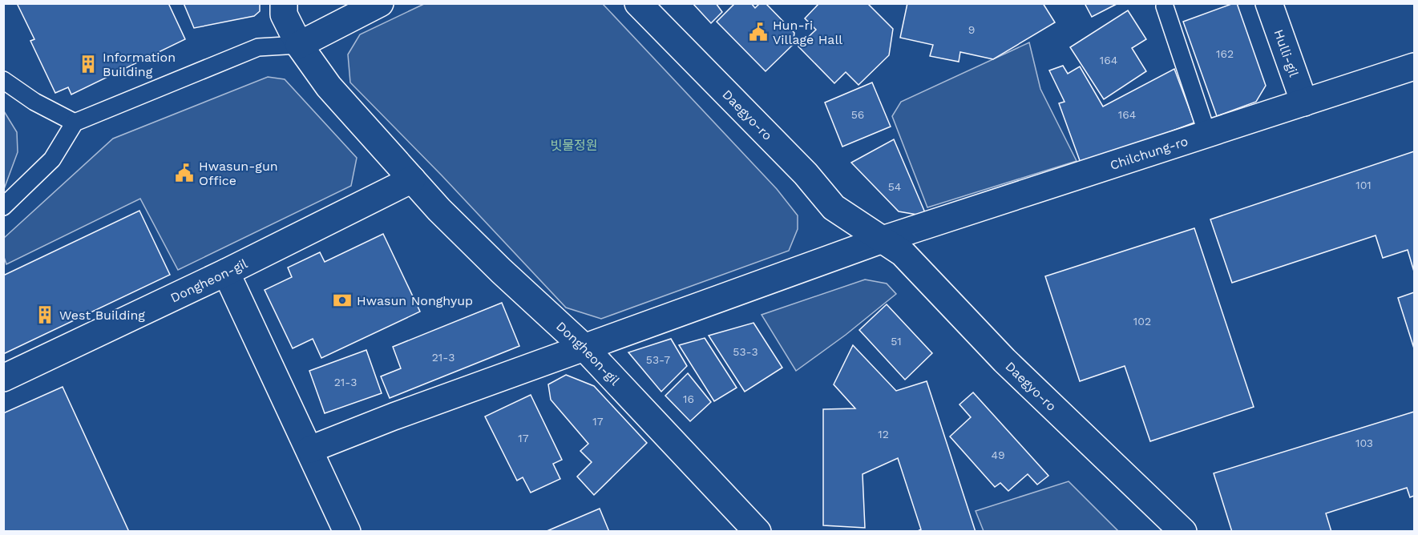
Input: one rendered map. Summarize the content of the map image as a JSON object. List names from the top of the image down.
{
  "streets": {
    "street": [
      "Hulli-gil",
      "Daegyo-ro",
      "Chilchung-ro",
      "Dongheon-gil"
    ]
  },
  "crossings": [
    ["Hulli-gil", "Chilchung-ro"],
    ["Daegyo-ro", "Chilchung-ro"]
  ],
  "parks": ["빗물정원"],
  "places": {
    "public building": ["Hun-ri Village Hall", "Hwasun-gun Office"],
    "building": ["Information Building", "West Building"],
    "bank": ["Hwasun Nonghyup"]
  },
  "house_numbers": [
    "9",
    "162",
    "164",
    "56",
    "164",
    "101",
    "54",
    "102",
    "51",
    "53-3",
    "21-3",
    "53-7",
    "21-3",
    "16",
    "17",
    "12",
    "17",
    "103",
    "49"
  ]
}
